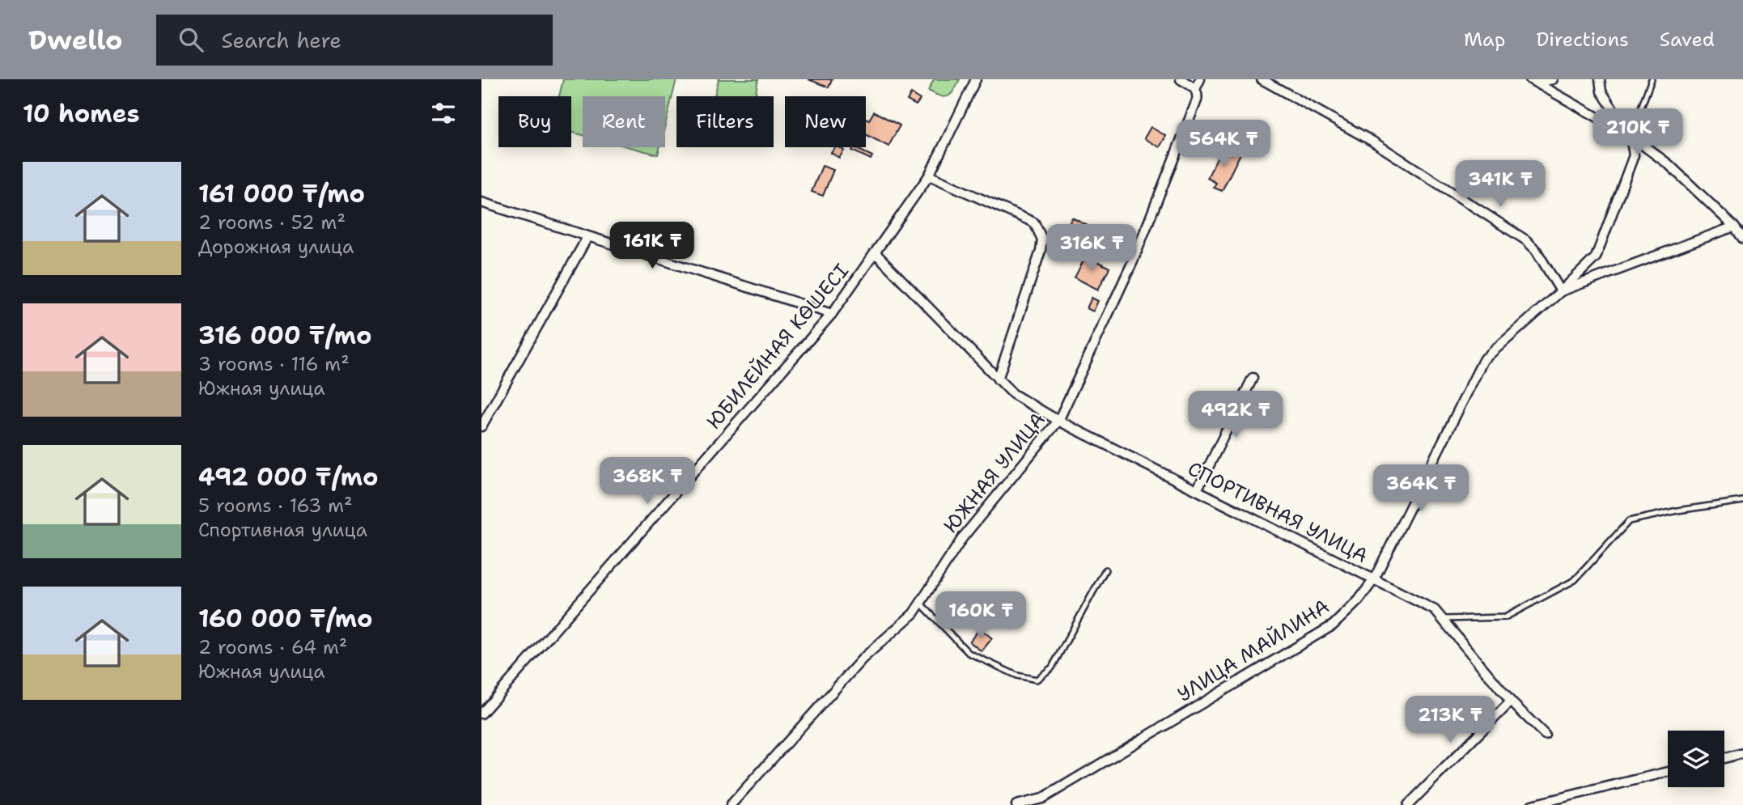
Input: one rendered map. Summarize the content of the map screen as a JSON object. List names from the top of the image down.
{
  "streets": {
    "street": [
      "ЮБИЛЕЙНАЯ КӨШЕСІ",
      "ЮЖНАЯ УЛИЦА",
      "СПОРТИВНАЯ УЛИЦА",
      "УЛИЦА МАЙЛИНА"
    ]
  },
  "crossings": [
    ["ЮБИЛЕЙНАЯ КӨШЕСІ", "СПОРТИВНАЯ УЛИЦА"],
    ["ЮЖНАЯ УЛИЦА", "СПОРТИВНАЯ УЛИЦА"],
    ["СПОРТИВНАЯ УЛИЦА", "УЛИЦА МАЙЛИНА"]
  ],
  "page": {
    "header": "Dwello",
    "search": "Search here",
    "nav": ["Map", "Directions", "Saved"],
    "heading": "10 homes",
    "chip": [
      "Buy",
      "Rent",
      "Filters",
      "New"
    ],
    "price": [
      "210K ₸",
      "564K ₸",
      "341K ₸",
      "161K ₸",
      "316K ₸",
      "492K ₸",
      "368K ₸",
      "364K ₸",
      "160K ₸",
      "213K ₸"
    ],
    "list": [
      {
        "name": "161 000 ₸/mo",
        "note": "2 rooms · 52 m² · Дорожная улица"
      },
      {
        "name": "316 000 ₸/mo",
        "note": "3 rooms · 116 m² · Южная улица"
      },
      {
        "name": "492 000 ₸/mo",
        "note": "5 rooms · 163 m² · Спортивная улица"
      },
      {
        "name": "160 000 ₸/mo",
        "note": "2 rooms · 64 m² · Южная улица"
      }
    ]
  }
}
